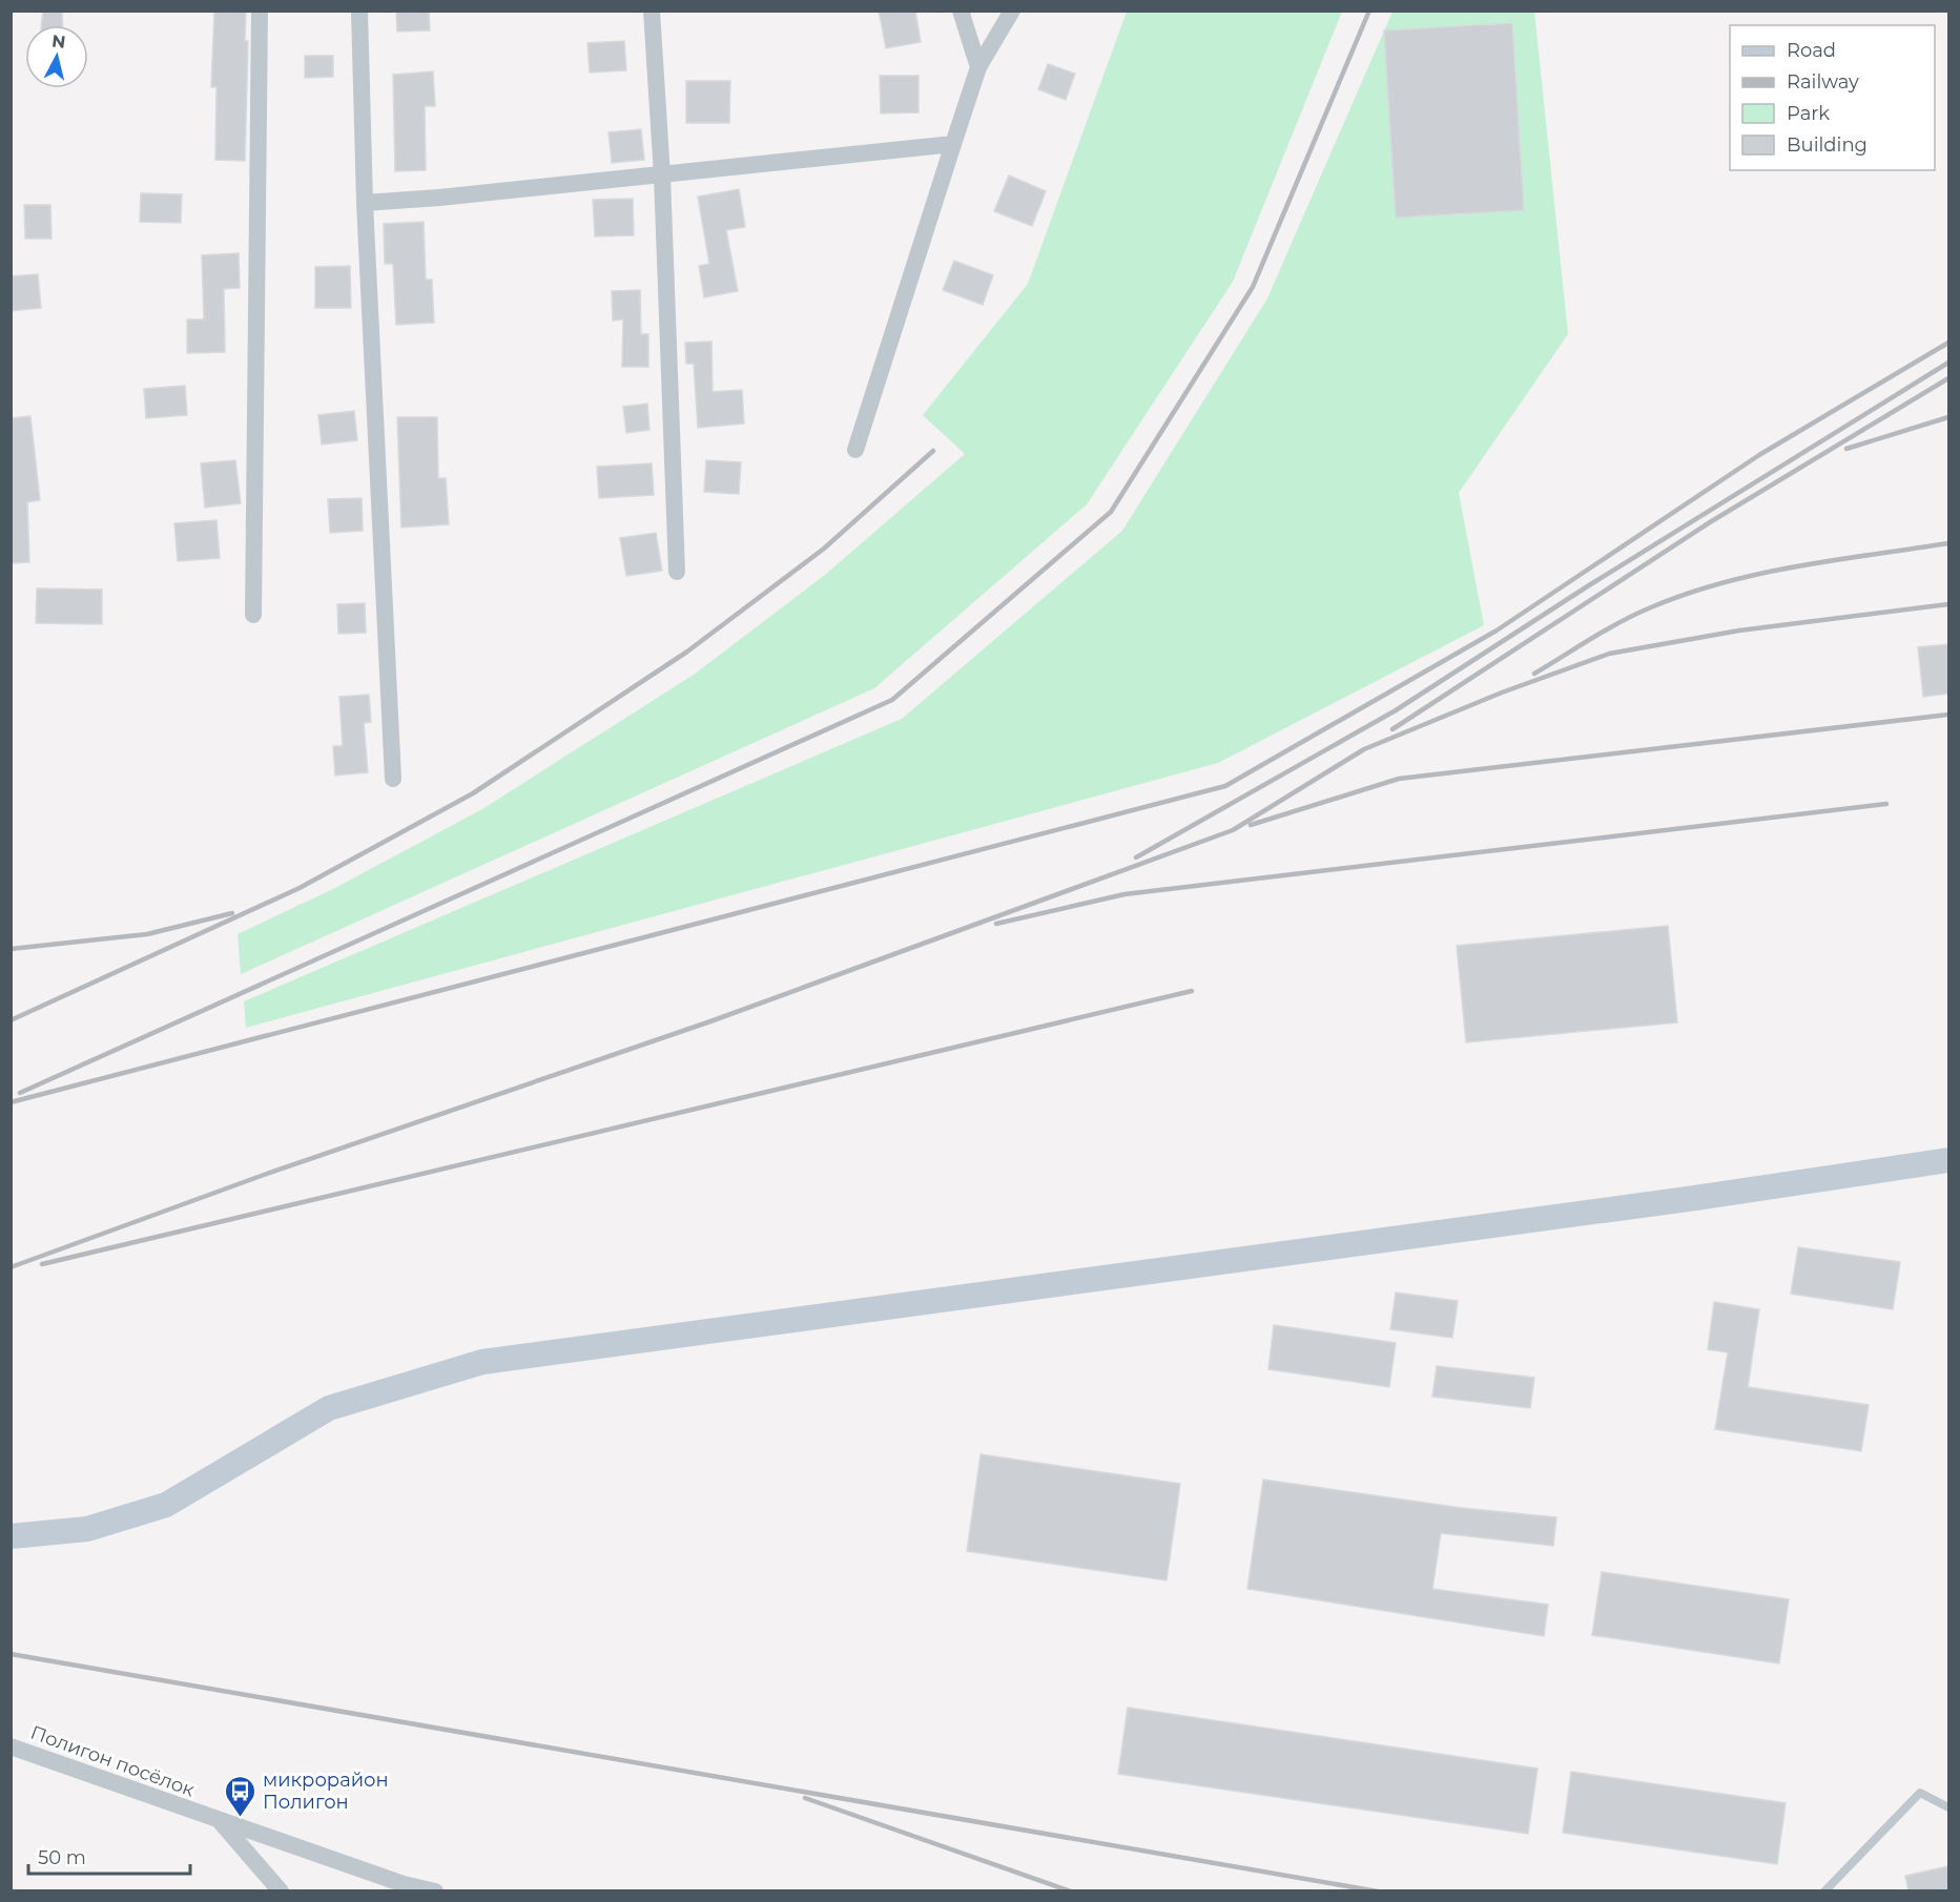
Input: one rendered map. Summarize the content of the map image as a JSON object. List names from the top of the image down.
{
  "streets": {
    "street": ["Полигон посёлок"]
  },
  "places": {
    "bus stop": ["микрорайон Полигон"]
  },
  "legend": [
    "Road",
    "Railway",
    "Park",
    "Building"
  ],
  "scale_bar": "50 m",
  "north": "top"
}
